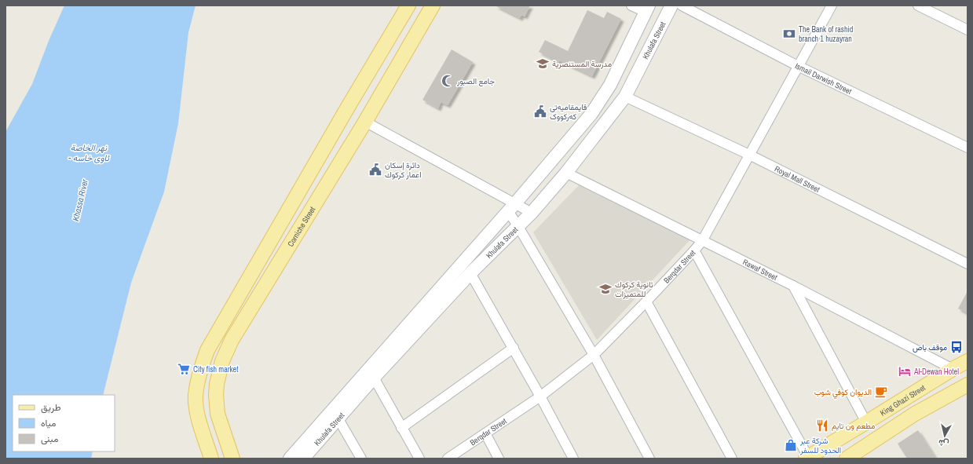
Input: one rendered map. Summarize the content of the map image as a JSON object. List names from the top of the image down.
{
  "streets": {
    "main road": ["Corniche Street", "King Ghazi Street"],
    "street": [
      "Khulafa Street",
      "Ismail Darwish Street",
      "Royal Mall Street",
      "Berqdar Street",
      "Rawaf Street"
    ]
  },
  "crossings": [
    ["Khulafa Street", "Royal Mall Street"],
    ["Khulafa Street", "Rawaf Street"],
    ["Ismail Darwish Street", "Berqdar Street"],
    ["Royal Mall Street", "Berqdar Street"],
    ["Berqdar Street", "Rawaf Street"],
    ["Rawaf Street", "King Ghazi Street"]
  ],
  "water": ["نهر الخاصة - ئاوی خاسە", "Khassa River"],
  "places": {
    "bank": ["The Bank of rashid branch 1 huzayran"],
    "school or university": ["مدرسة المستنصرية", "ثانوية كركوك للمتميزات"],
    "mosque": ["جامع الصبور"],
    "public building": ["قایمقامیەتی کەرکووک", "دائرة إسكان اعمار كركوك"],
    "bus stop": ["موقف باص"],
    "supermarket": ["City fish market"],
    "hotel": ["Al-Dewan Hotel"],
    "cafe": ["الديوان كوفي شوب"],
    "restaurant": ["مطعم ون تايم"],
    "shop": ["شركة عبر الحدود للسفر"]
  },
  "legend": ["طريق", "مياه", "مبنى"],
  "north": "bottom"
}
